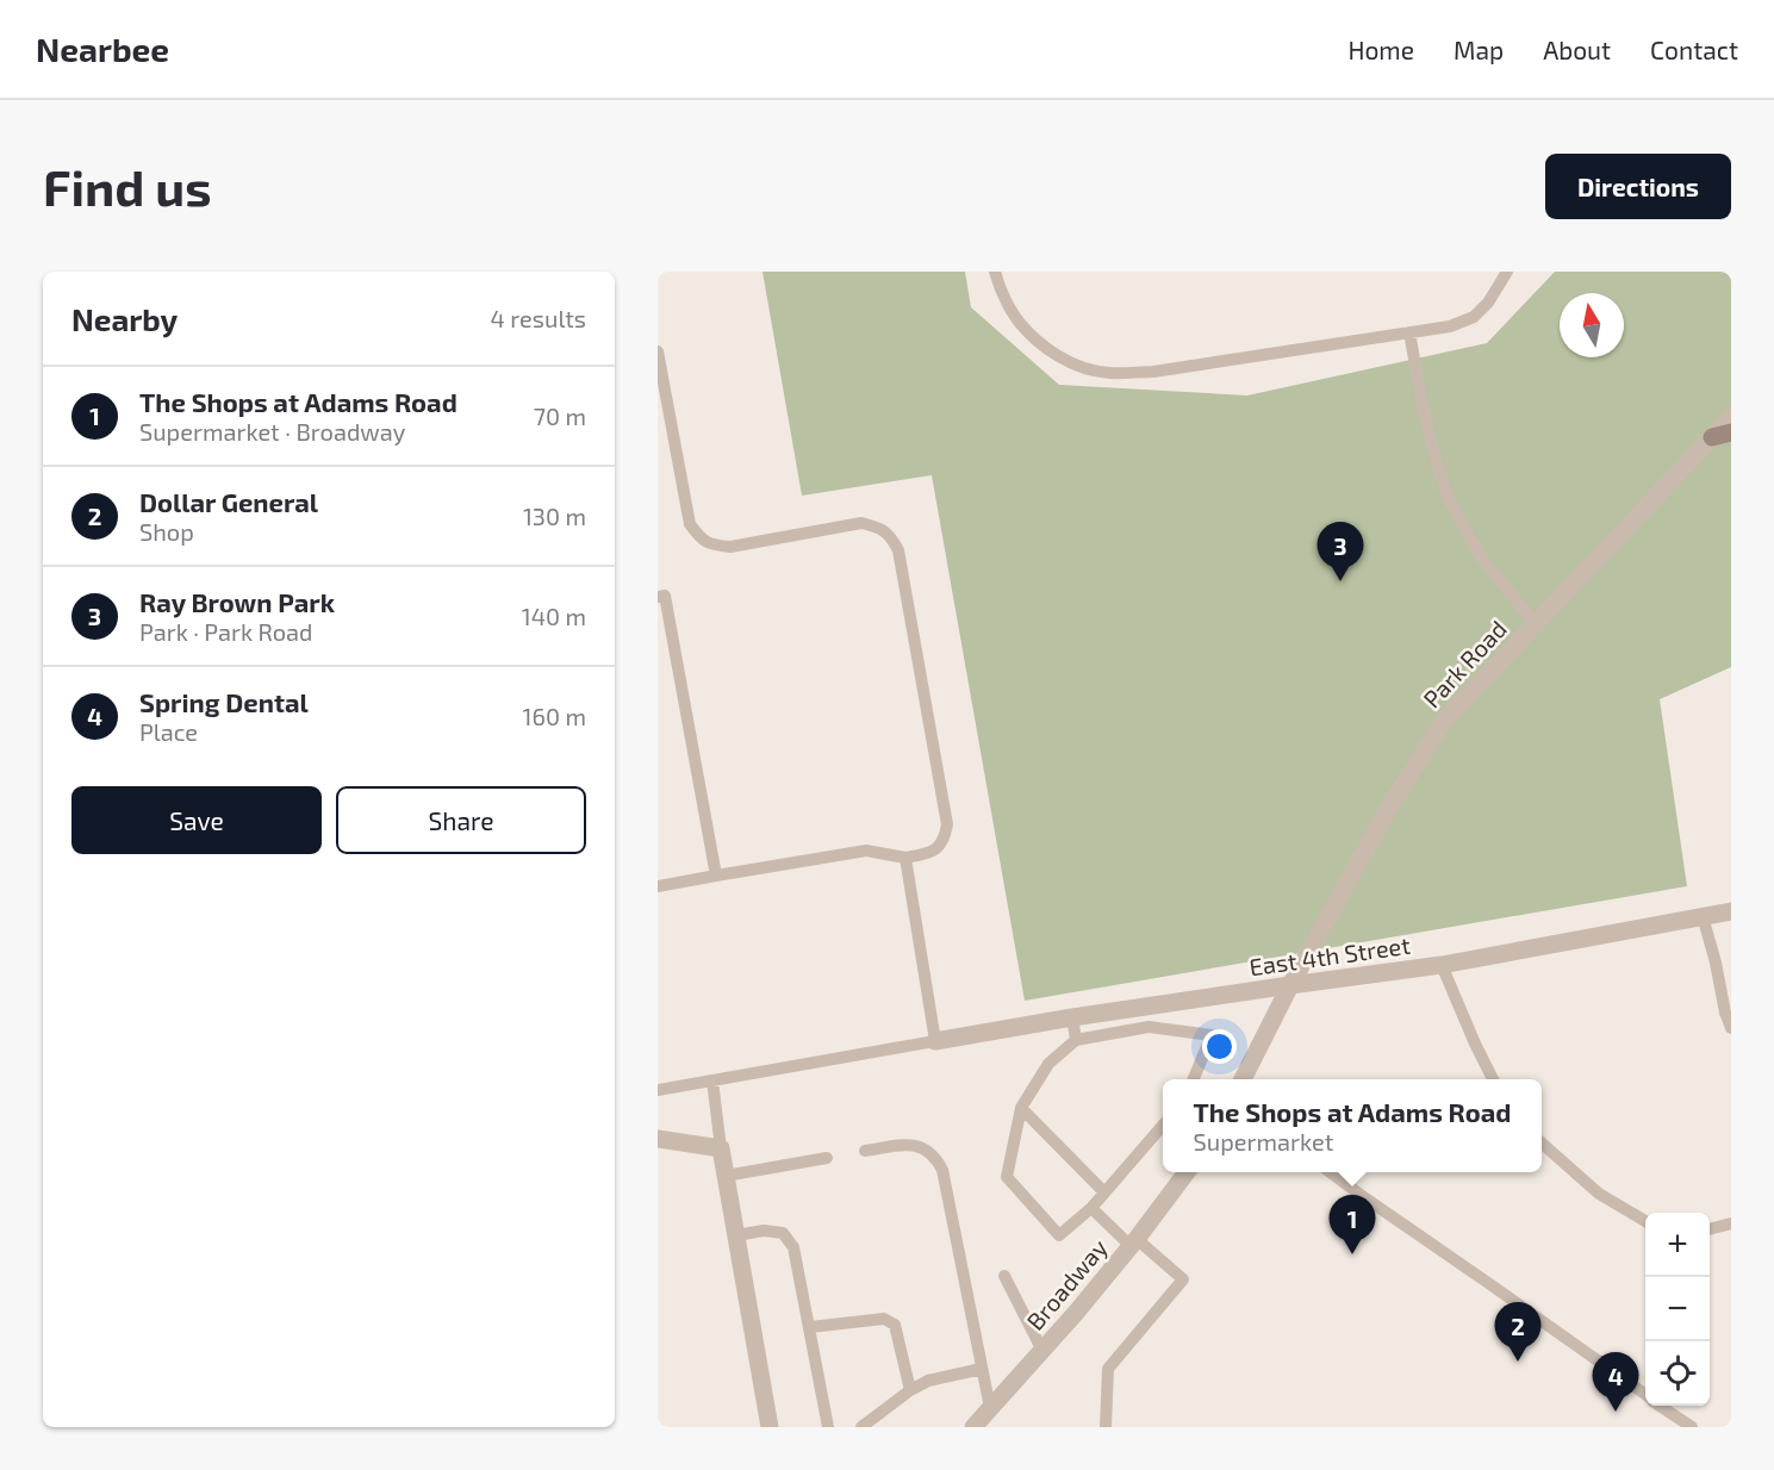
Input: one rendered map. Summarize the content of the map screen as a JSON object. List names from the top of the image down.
{
  "streets": {
    "street": ["Park Road", "East 4th Street", "Broadway"]
  },
  "crossings": [
    ["Park Road", "East 4th Street"]
  ],
  "north": "top",
  "page": {
    "header": "Nearbee",
    "nav": [
      "Home",
      "Map",
      "About",
      "Contact"
    ],
    "buttons": [
      "Directions",
      ["Save", "Share"]
    ],
    "title": "Find us",
    "heading": ["Nearby", "4 results"],
    "list": [
      {
        "mark": "1",
        "name": "The Shops at Adams Road",
        "note": "Supermarket · Broadway",
        "value": "70 m"
      },
      {
        "mark": "2",
        "name": "Dollar General",
        "note": "Shop",
        "value": "130 m"
      },
      {
        "mark": "3",
        "name": "Ray Brown Park",
        "note": "Park · Park Road",
        "value": "140 m"
      },
      {
        "mark": "4",
        "name": "Spring Dental",
        "note": "Place",
        "value": "160 m"
      }
    ],
    "pins": [
      "3",
      "1",
      "2",
      "4"
    ],
    "popup": ["The Shops at Adams Road", "Supermarket"],
    "map_buttons": ["+", "−"]
  }
}
